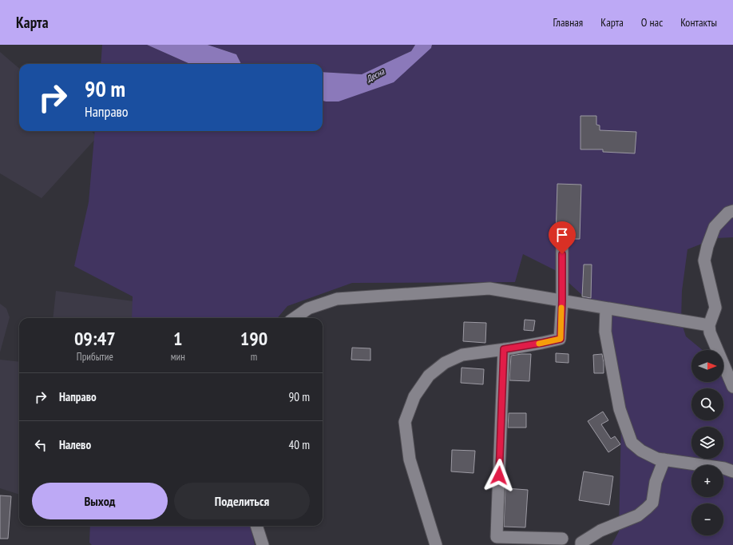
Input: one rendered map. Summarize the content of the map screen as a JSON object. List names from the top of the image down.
{
  "water": ["Десна"],
  "north": "right",
  "page": {
    "header": "Карта",
    "nav": [
      "Главная",
      "Карта",
      "О нас",
      "Контакты"
    ],
    "turn": ["90 m", "Направо"],
    "eta": [
      "09:47",
      "Прибытие",
      "1",
      "мин",
      "190",
      "m"
    ],
    "map_buttons": ["+", "−"],
    "list": [
      {
        "name": "Направо",
        "value": "90 m"
      },
      {
        "name": "Налево",
        "value": "40 m"
      }
    ],
    "buttons": ["Выход", "Поделиться"]
  }
}
